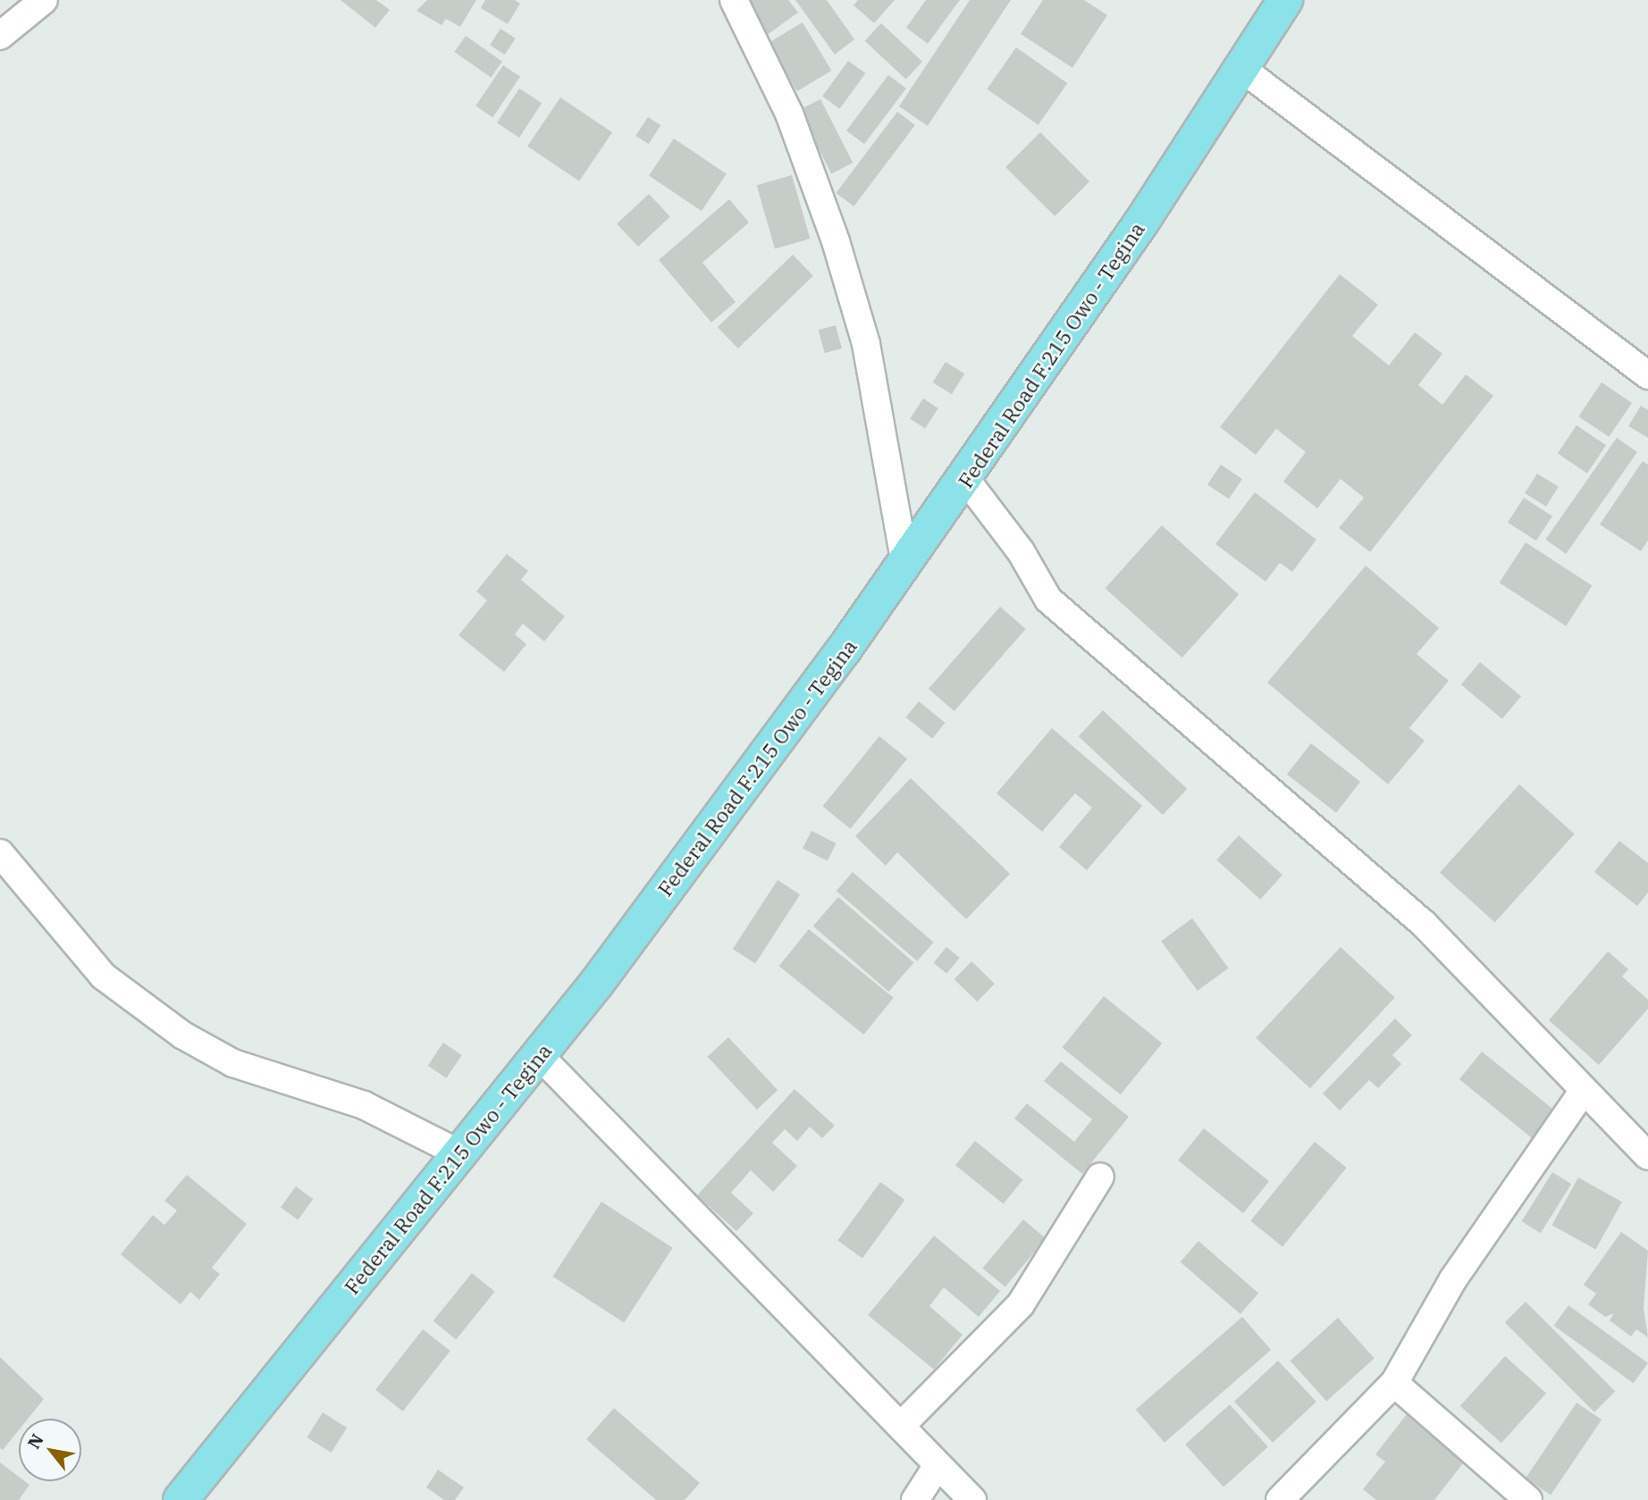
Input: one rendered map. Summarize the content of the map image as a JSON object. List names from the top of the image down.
{
  "streets": {
    "main road": ["Federal Road F.215 Owo - Tegina"]
  },
  "north": "top left"
}
